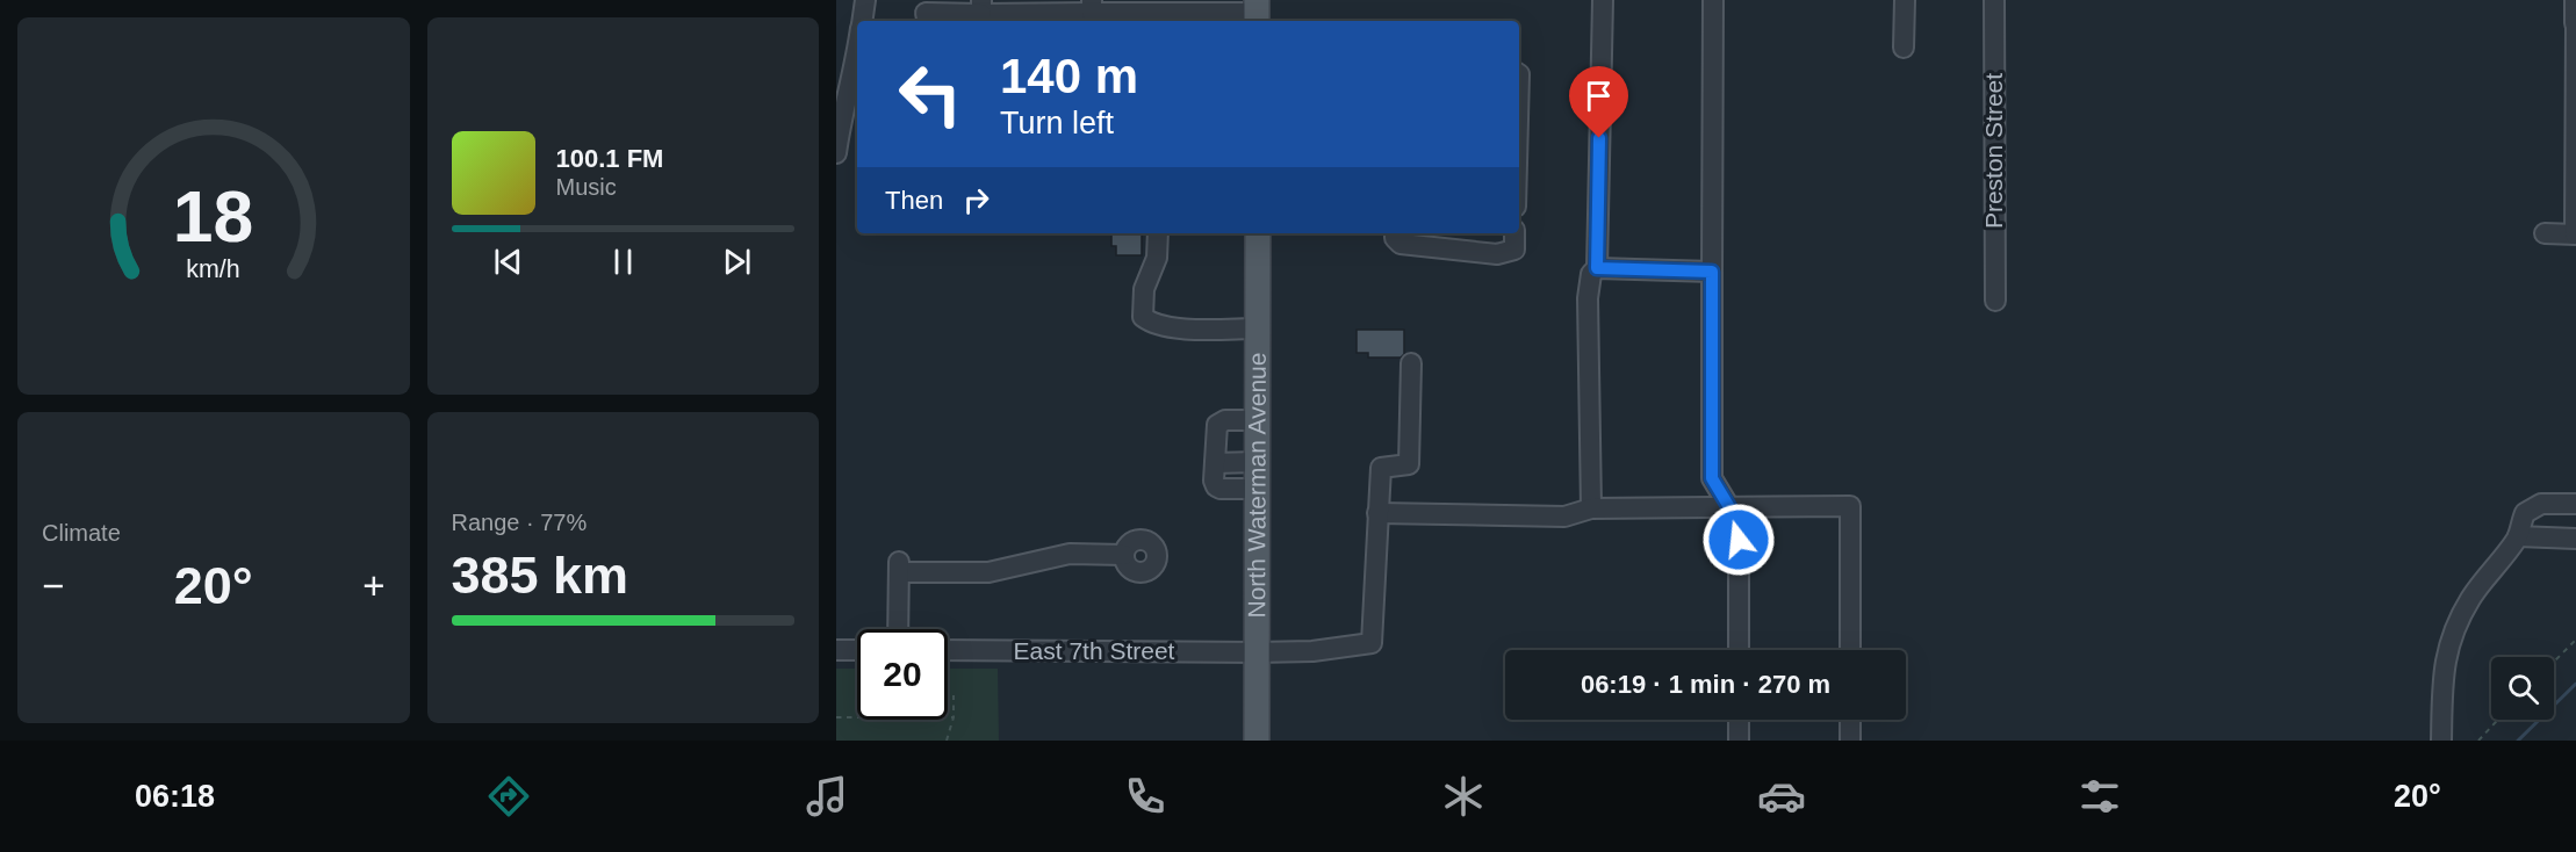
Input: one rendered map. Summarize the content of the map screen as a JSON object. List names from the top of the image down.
{
  "streets": {
    "main road": ["North Waterman Avenue"],
    "street": ["Preston Street", "East 7th Street"]
  },
  "crossings": [
    ["North Waterman Avenue", "East 7th Street"]
  ],
  "page": {
    "turn": ["140 m", "Turn left"],
    "song": ["100.1 FM", "Music"],
    "then": "Then",
    "tile": [
      "Climate",
      ["Range · 77%", "385 km"]
    ],
    "heat": ["−", "20°", "+"],
    "limit": "20",
    "trip": "06:19 · 1 min · 270 m",
    "tabs": ["06:18", "20°"],
    "gauge": ["18", "km/h"]
  }
}
